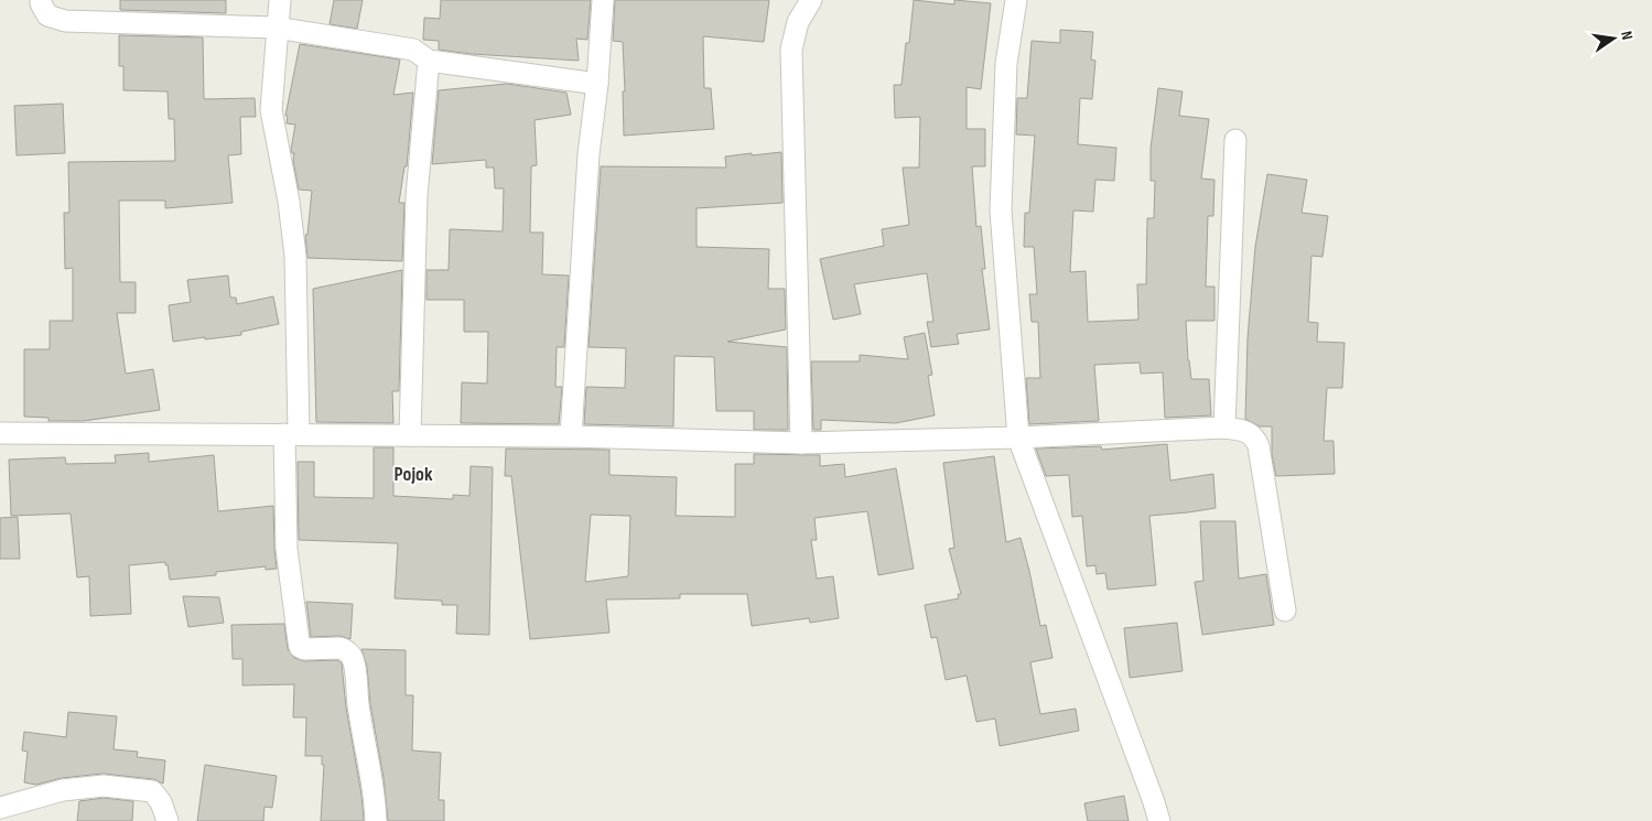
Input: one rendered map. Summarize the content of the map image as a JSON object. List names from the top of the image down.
{
  "districts": ["Pojok"],
  "north": "right"
}
